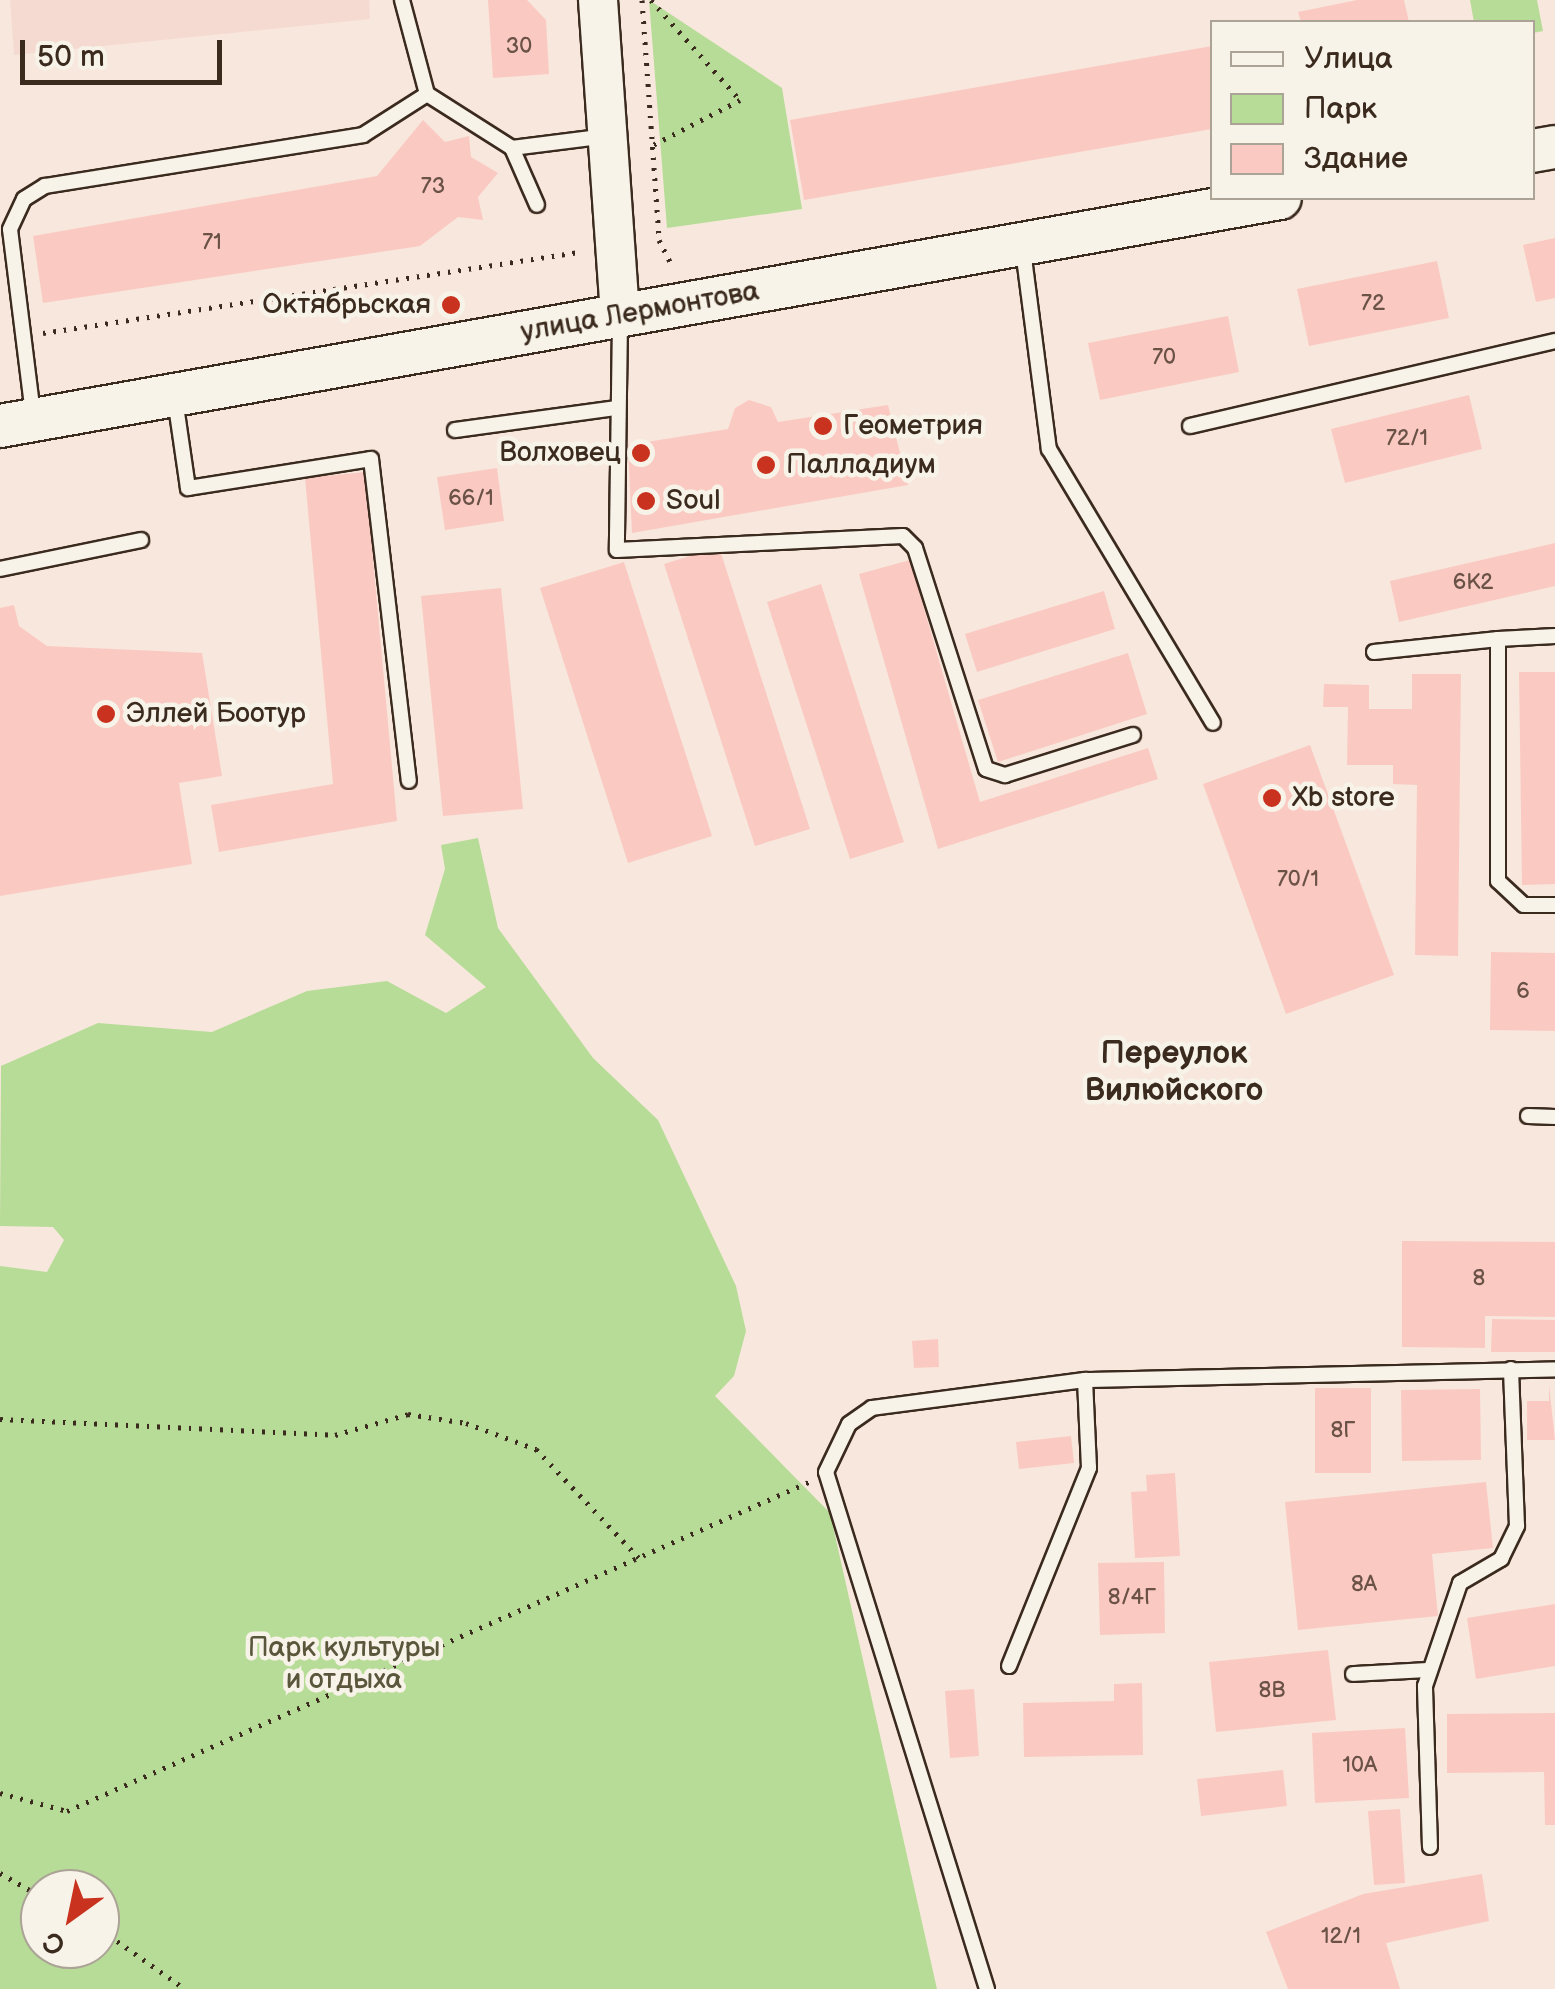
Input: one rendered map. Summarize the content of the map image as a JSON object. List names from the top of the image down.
{
  "streets": {
    "main road": ["улица Лермонтова"]
  },
  "districts": ["Переулок Вилюйского"],
  "parks": ["Парк культуры и отдыха"],
  "places": [
    "Октябрьская",
    "Геометрия",
    "Волховец",
    "Палладиум",
    "Soul",
    "Эллей Боотур",
    "Xb store"
  ],
  "house_numbers": [
    "30",
    "73",
    "71",
    "72",
    "70",
    "72/1",
    "66/1",
    "6К2",
    "70/1",
    "6",
    "8",
    "8Г",
    "8А",
    "8/4Г",
    "8В",
    "10А",
    "12/1"
  ],
  "legend": ["Улица", "Парк", "Здание"],
  "scale_bar": "50 m",
  "north": "bottom left"
}
